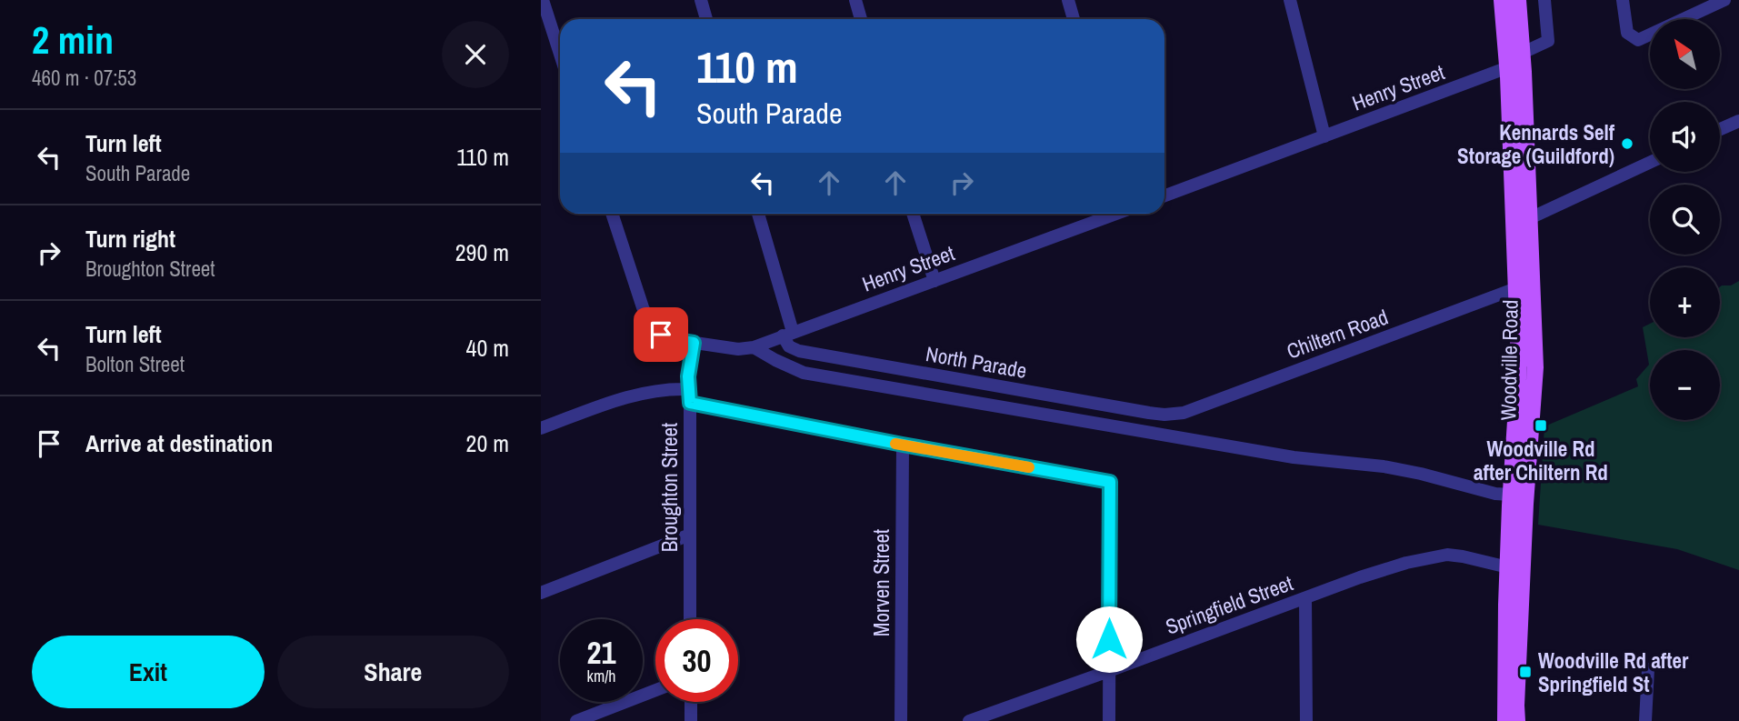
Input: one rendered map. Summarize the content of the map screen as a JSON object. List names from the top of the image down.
{
  "streets": {
    "main road": ["Woodville Road"],
    "street": [
      "Henry Street",
      "Chiltern Road",
      "North Parade",
      "Broughton Street",
      "Morven Street",
      "Springfield Street"
    ]
  },
  "crossings": [
    ["Henry Street", "Woodville Road"],
    ["Henry Street", "North Parade"],
    ["Henry Street", "Broughton Street"],
    ["Chiltern Road", "Woodville Road"],
    ["Chiltern Road", "North Parade"],
    ["Woodville Road", "Springfield Street"]
  ],
  "places": {
    "other": ["Kennards Self Storage (Guildford)"],
    "transit": ["Woodville Rd after Chiltern Rd", "Woodville Rd after Springfield St"]
  },
  "north": "top left",
  "page": {
    "heading": ["2 min", "460 m · 07:53"],
    "map_buttons": ["+", "−"],
    "turn": ["110 m", "South Parade"],
    "list": [
      {
        "name": "Turn left",
        "note": "South Parade",
        "value": "110 m"
      },
      {
        "name": "Turn right",
        "note": "Broughton Street",
        "value": "290 m"
      },
      {
        "name": "Turn left",
        "note": "Bolton Street",
        "value": "40 m"
      },
      {
        "name": "Arrive at destination",
        "value": "20 m"
      }
    ],
    "speed": "21 km/h",
    "limit": "30",
    "buttons": ["Exit", "Share"]
  }
}
